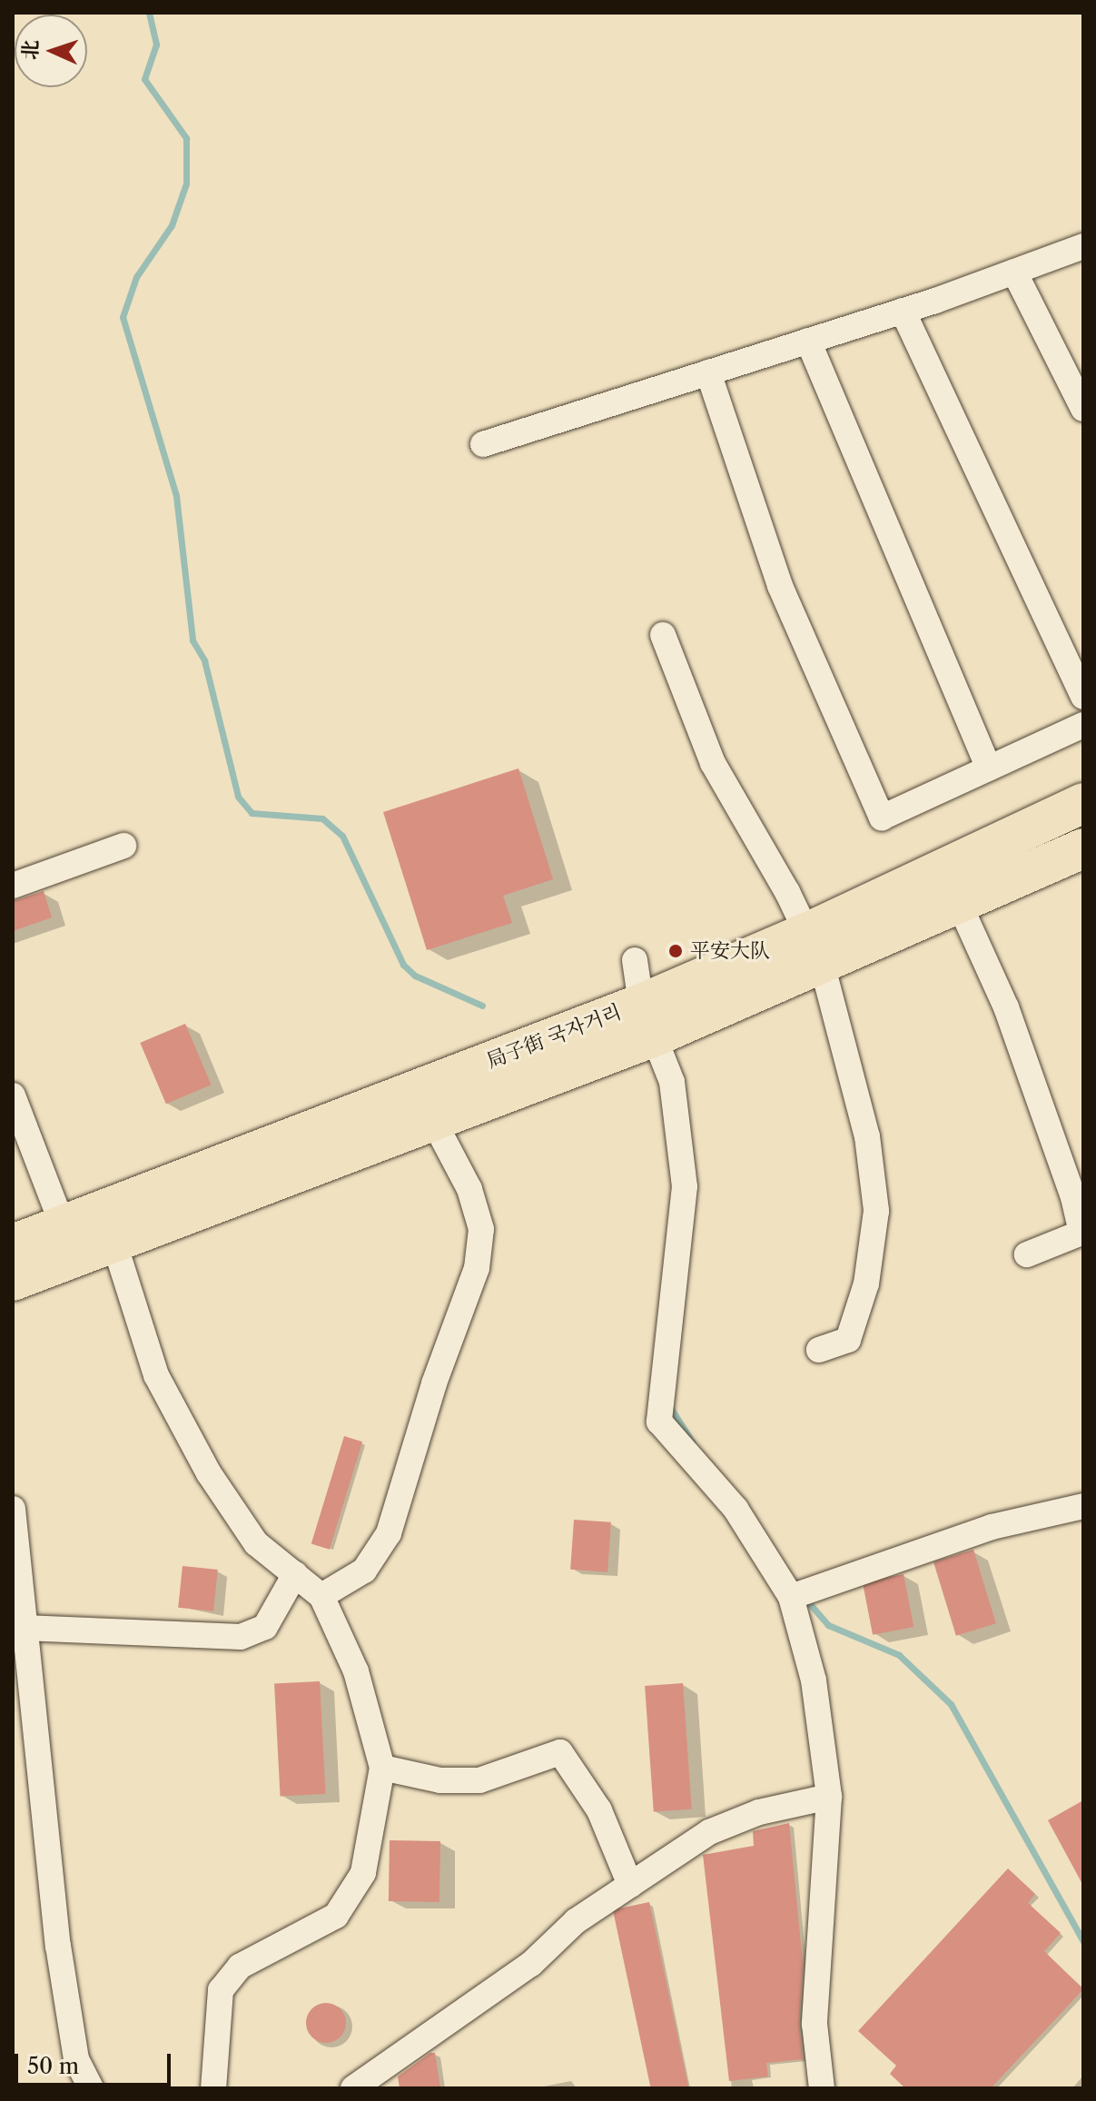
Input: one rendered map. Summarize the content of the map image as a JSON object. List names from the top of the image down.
{
  "streets": {
    "main road": ["局子街 국자거리"]
  },
  "places": ["平安大队"],
  "scale_bar": "50 m",
  "north": "left"
}
